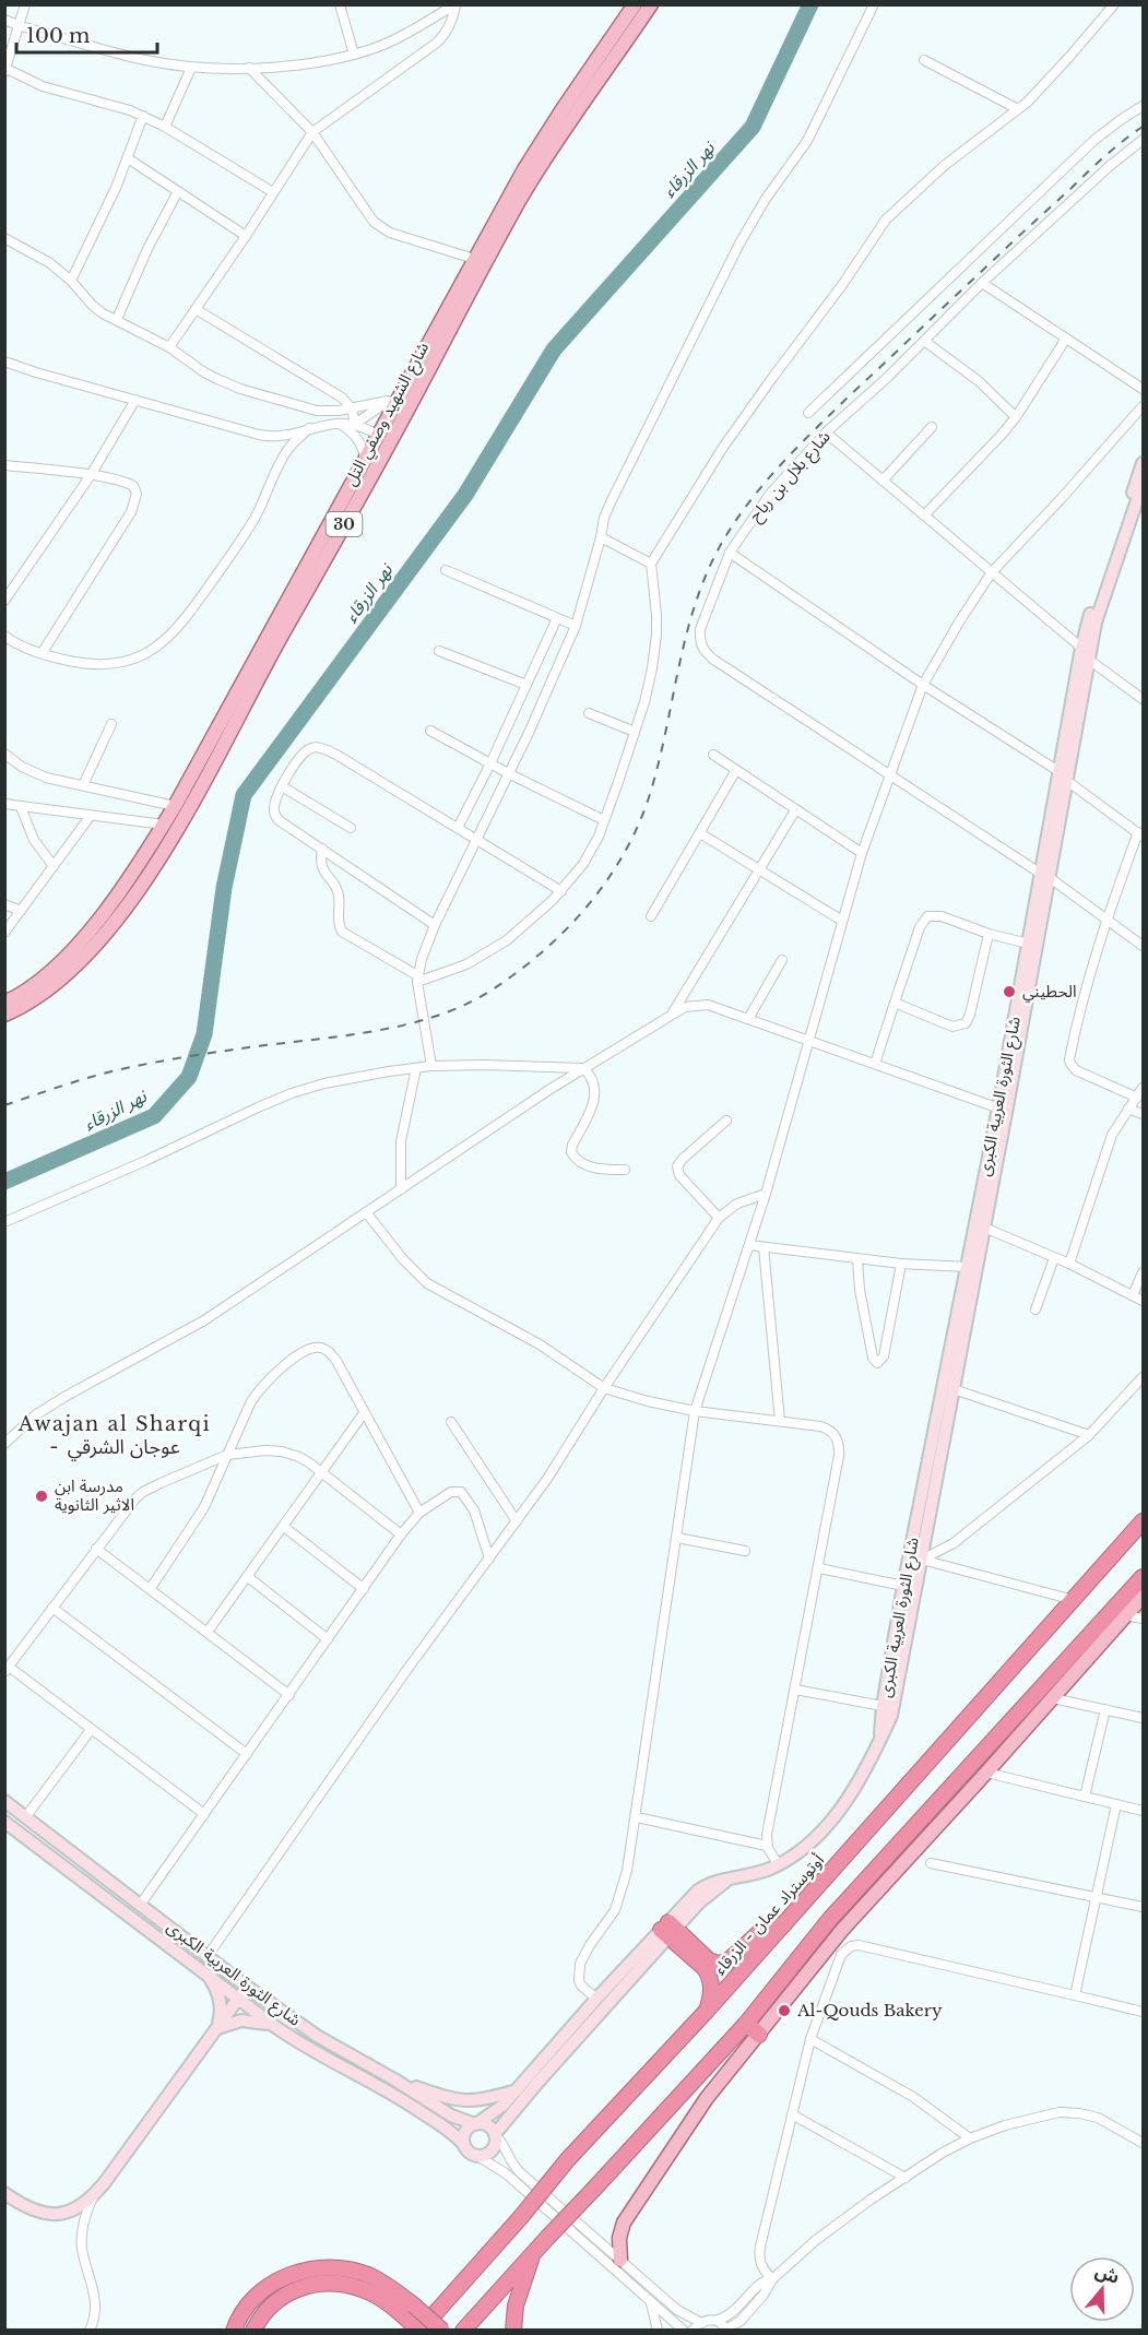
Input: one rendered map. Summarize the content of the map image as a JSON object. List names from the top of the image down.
{
  "streets": {
    "highway": ["أوتوستراد عمان - الزرقاء"],
    "main road": ["شارع الشهيد وصفي التل", "30", "شارع الثورة العربية الكبرى"],
    "street": ["شارع بلال بن رباح"]
  },
  "crossings": [
    ["شارع بلال بن رباح", "شارع الثورة العربية الكبرى"]
  ],
  "districts": ["Awajan al Sharqi - عوجان الشرقي"],
  "water": ["نهر الزرقاء"],
  "places": ["الحطيني", "مدرسة ابن الاثير الثانوية", "Al-Qouds Bakery"],
  "scale_bar": "100 m",
  "north": "top"
}
